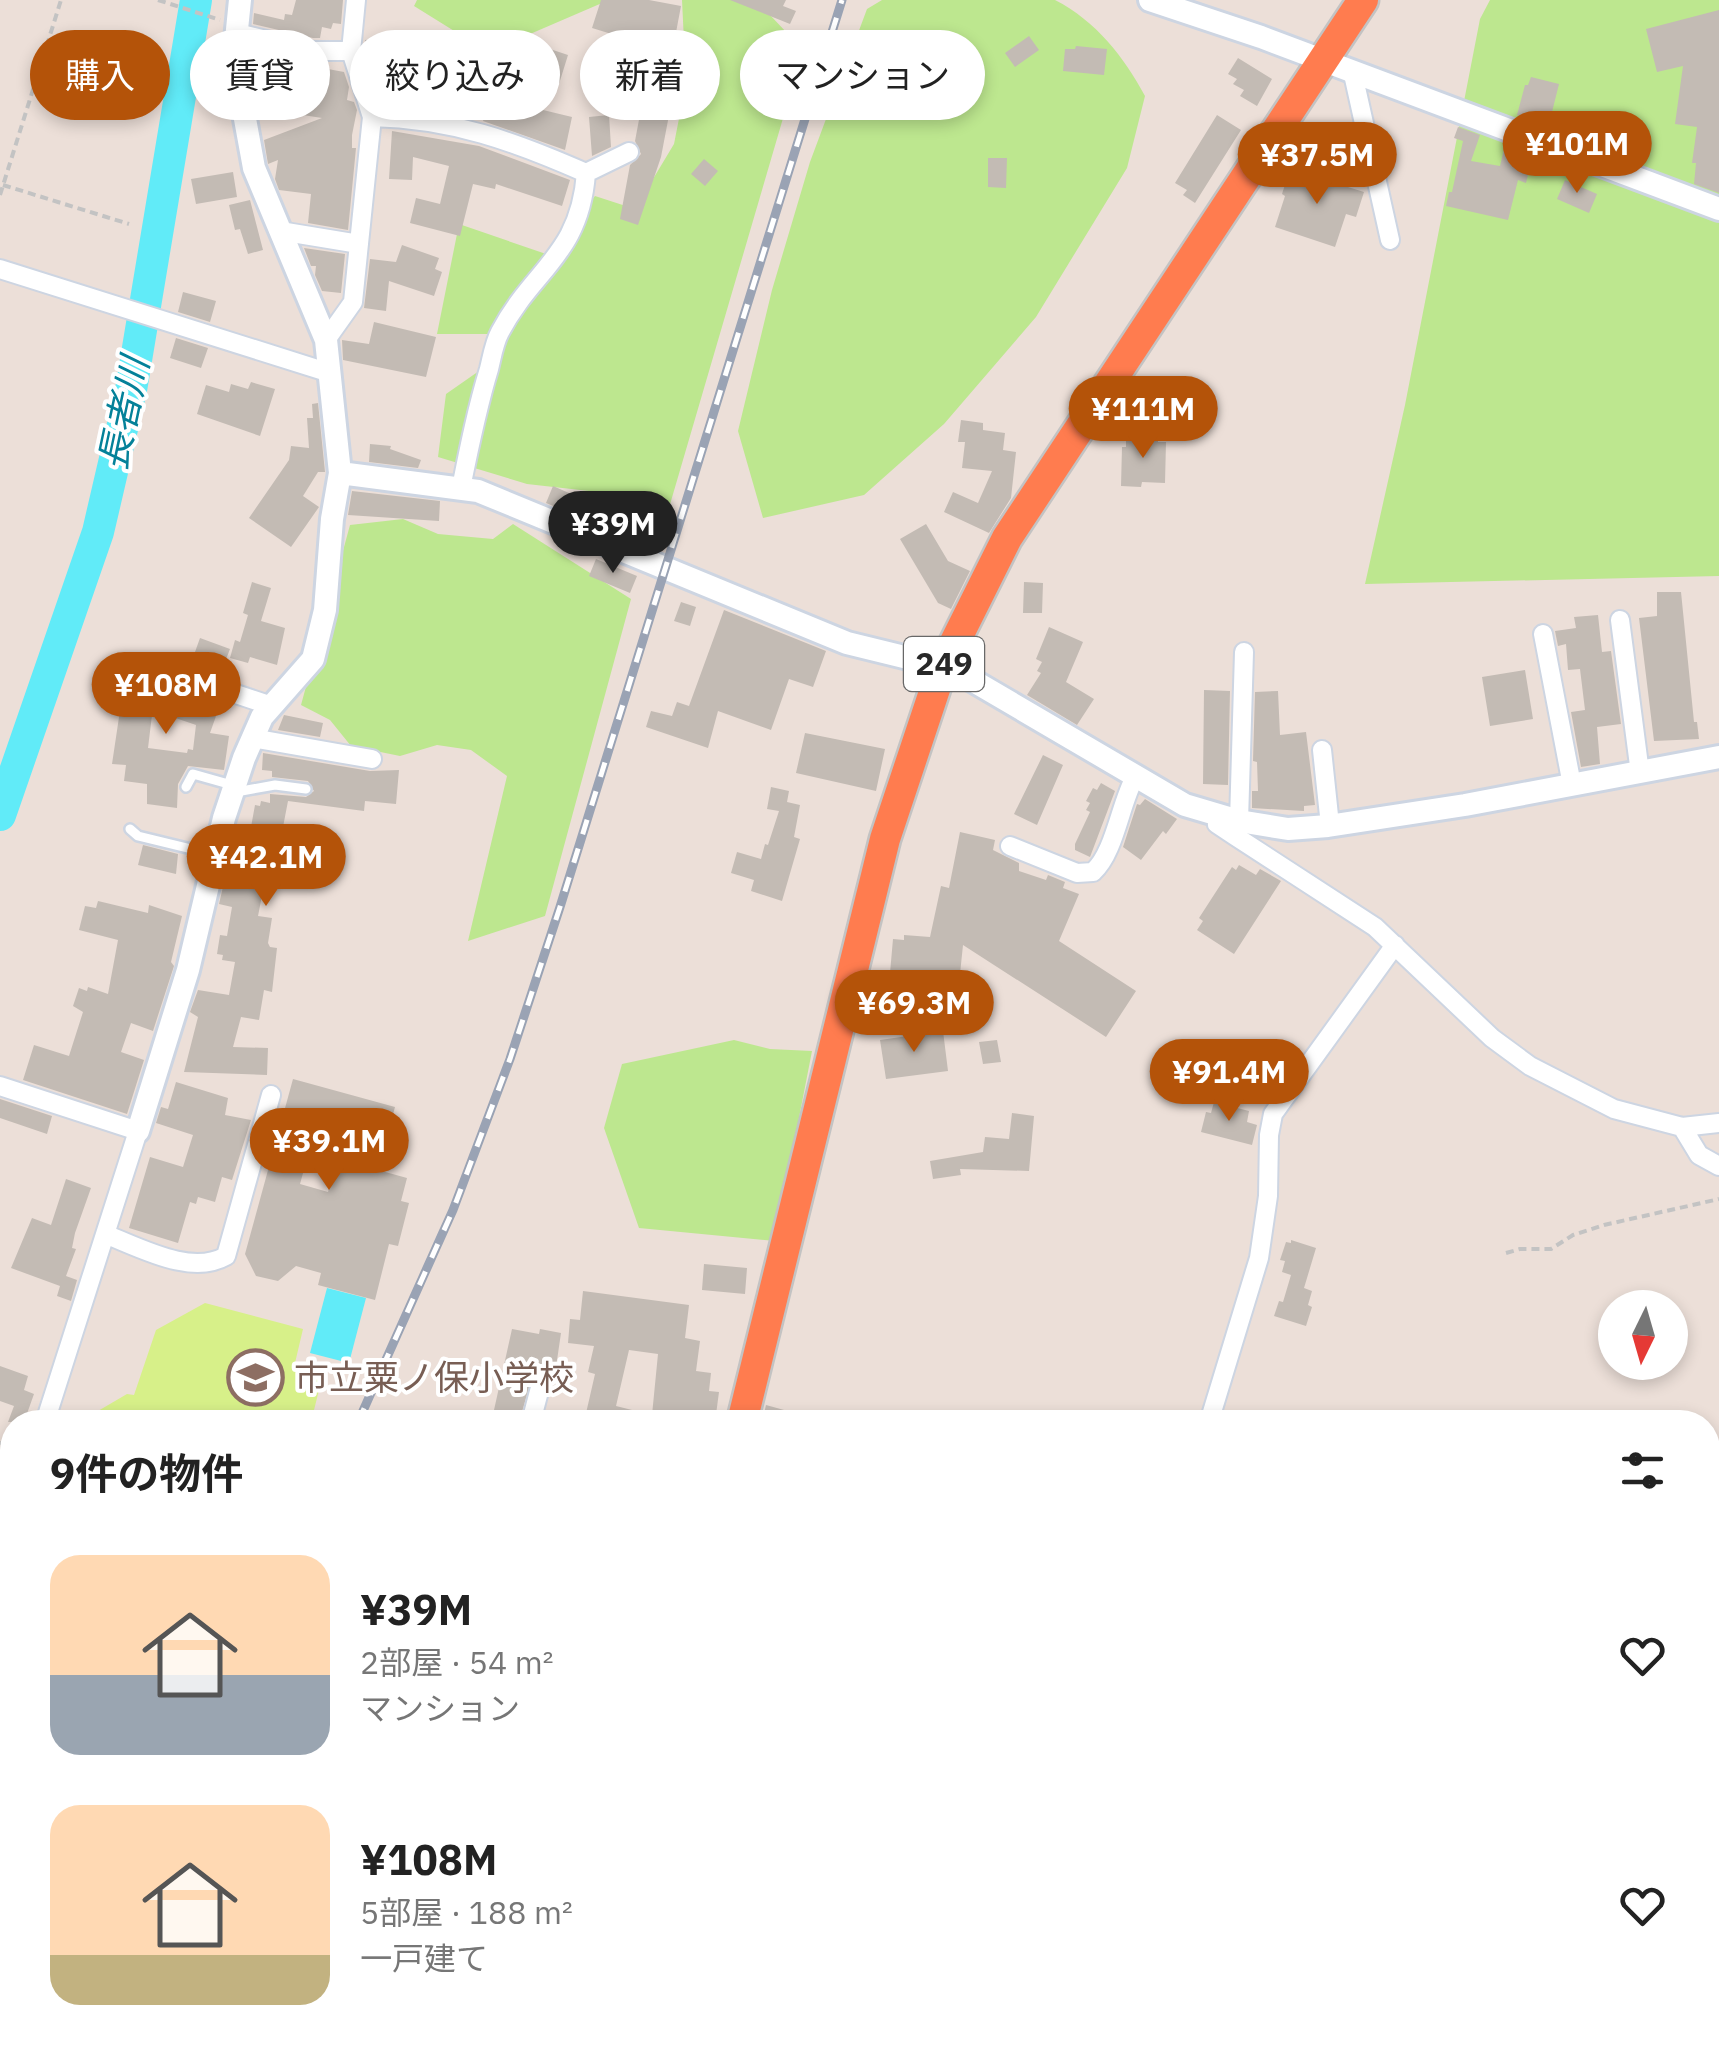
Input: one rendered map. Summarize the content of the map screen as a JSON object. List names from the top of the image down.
{
  "streets": {
    "highway": ["249"]
  },
  "water": ["長者川"],
  "places": {
    "school or university": ["市立粟ノ保小学校"]
  },
  "north": "bottom",
  "page": {
    "chip": [
      "購入",
      "賃貸",
      "絞り込み",
      "新着",
      "マンション"
    ],
    "price": [
      "¥101M",
      "¥37.5M",
      "¥111M",
      "¥39M",
      "¥108M",
      "¥42.1M",
      "¥69.3M",
      "¥91.4M",
      "¥39.1M"
    ],
    "heading": "9件の物件",
    "list": [
      {
        "name": "¥39M",
        "note": "2部屋 · 54 m² · マンション"
      },
      {
        "name": "¥108M",
        "note": "5部屋 · 188 m² · 一戸建て"
      }
    ]
  }
}
